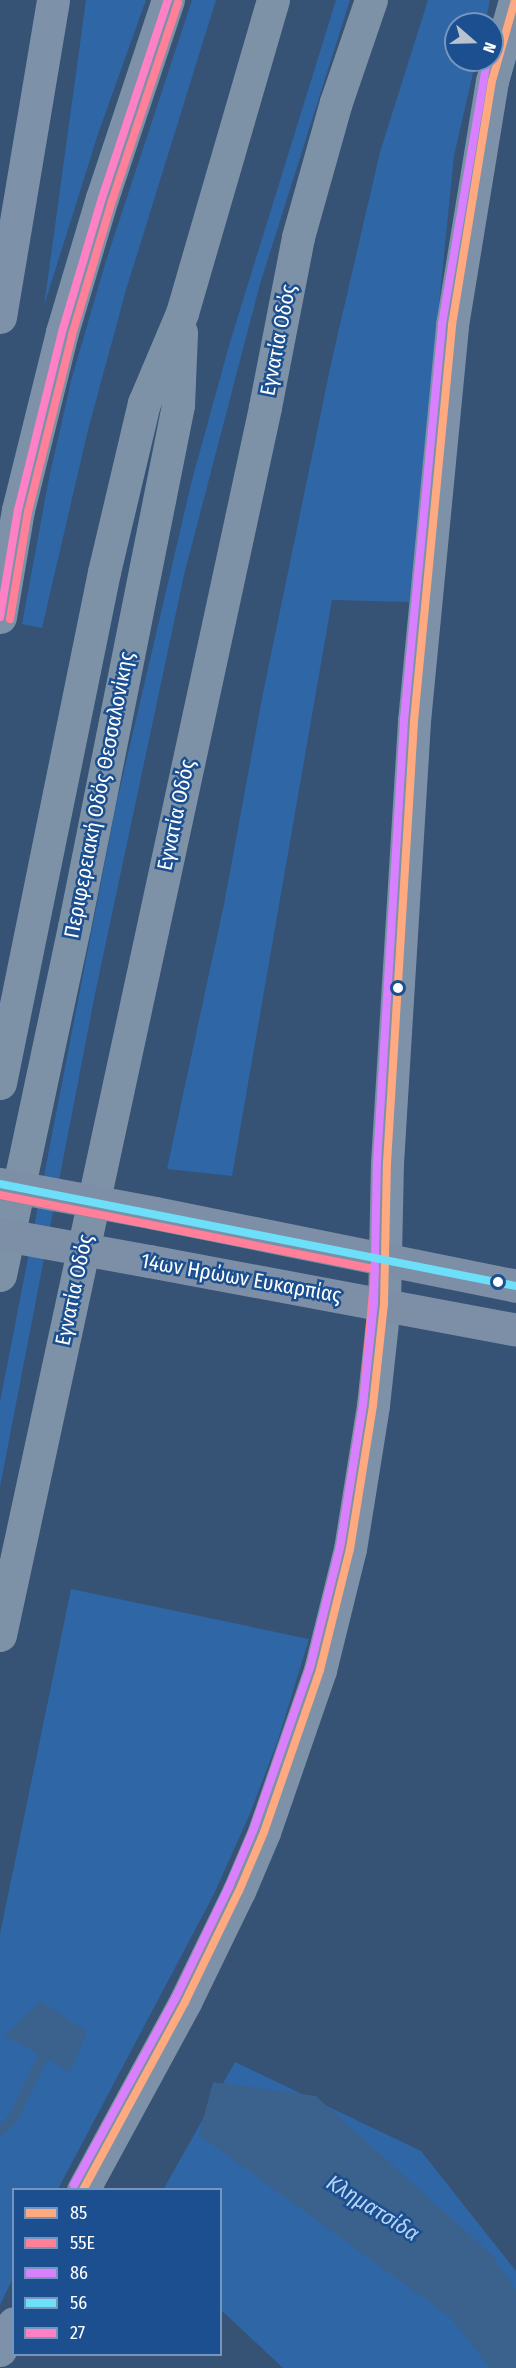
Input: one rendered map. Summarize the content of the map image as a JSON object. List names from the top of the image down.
{
  "streets": {
    "highway": ["Εγνατία Οδός", "Περιφερειακή Οδός Θεσσαλονίκης"],
    "main road": ["14ων Ηρώων Ευκαρπίας"]
  },
  "water": ["Κληματσίδα"],
  "lines": [
    "transit line 85",
    "transit line 27",
    "transit line 55Ε",
    "transit line 86",
    "transit line 56"
  ],
  "legend": [
    "85",
    "55Ε",
    "86",
    "56",
    "27"
  ],
  "north": "right"
}
